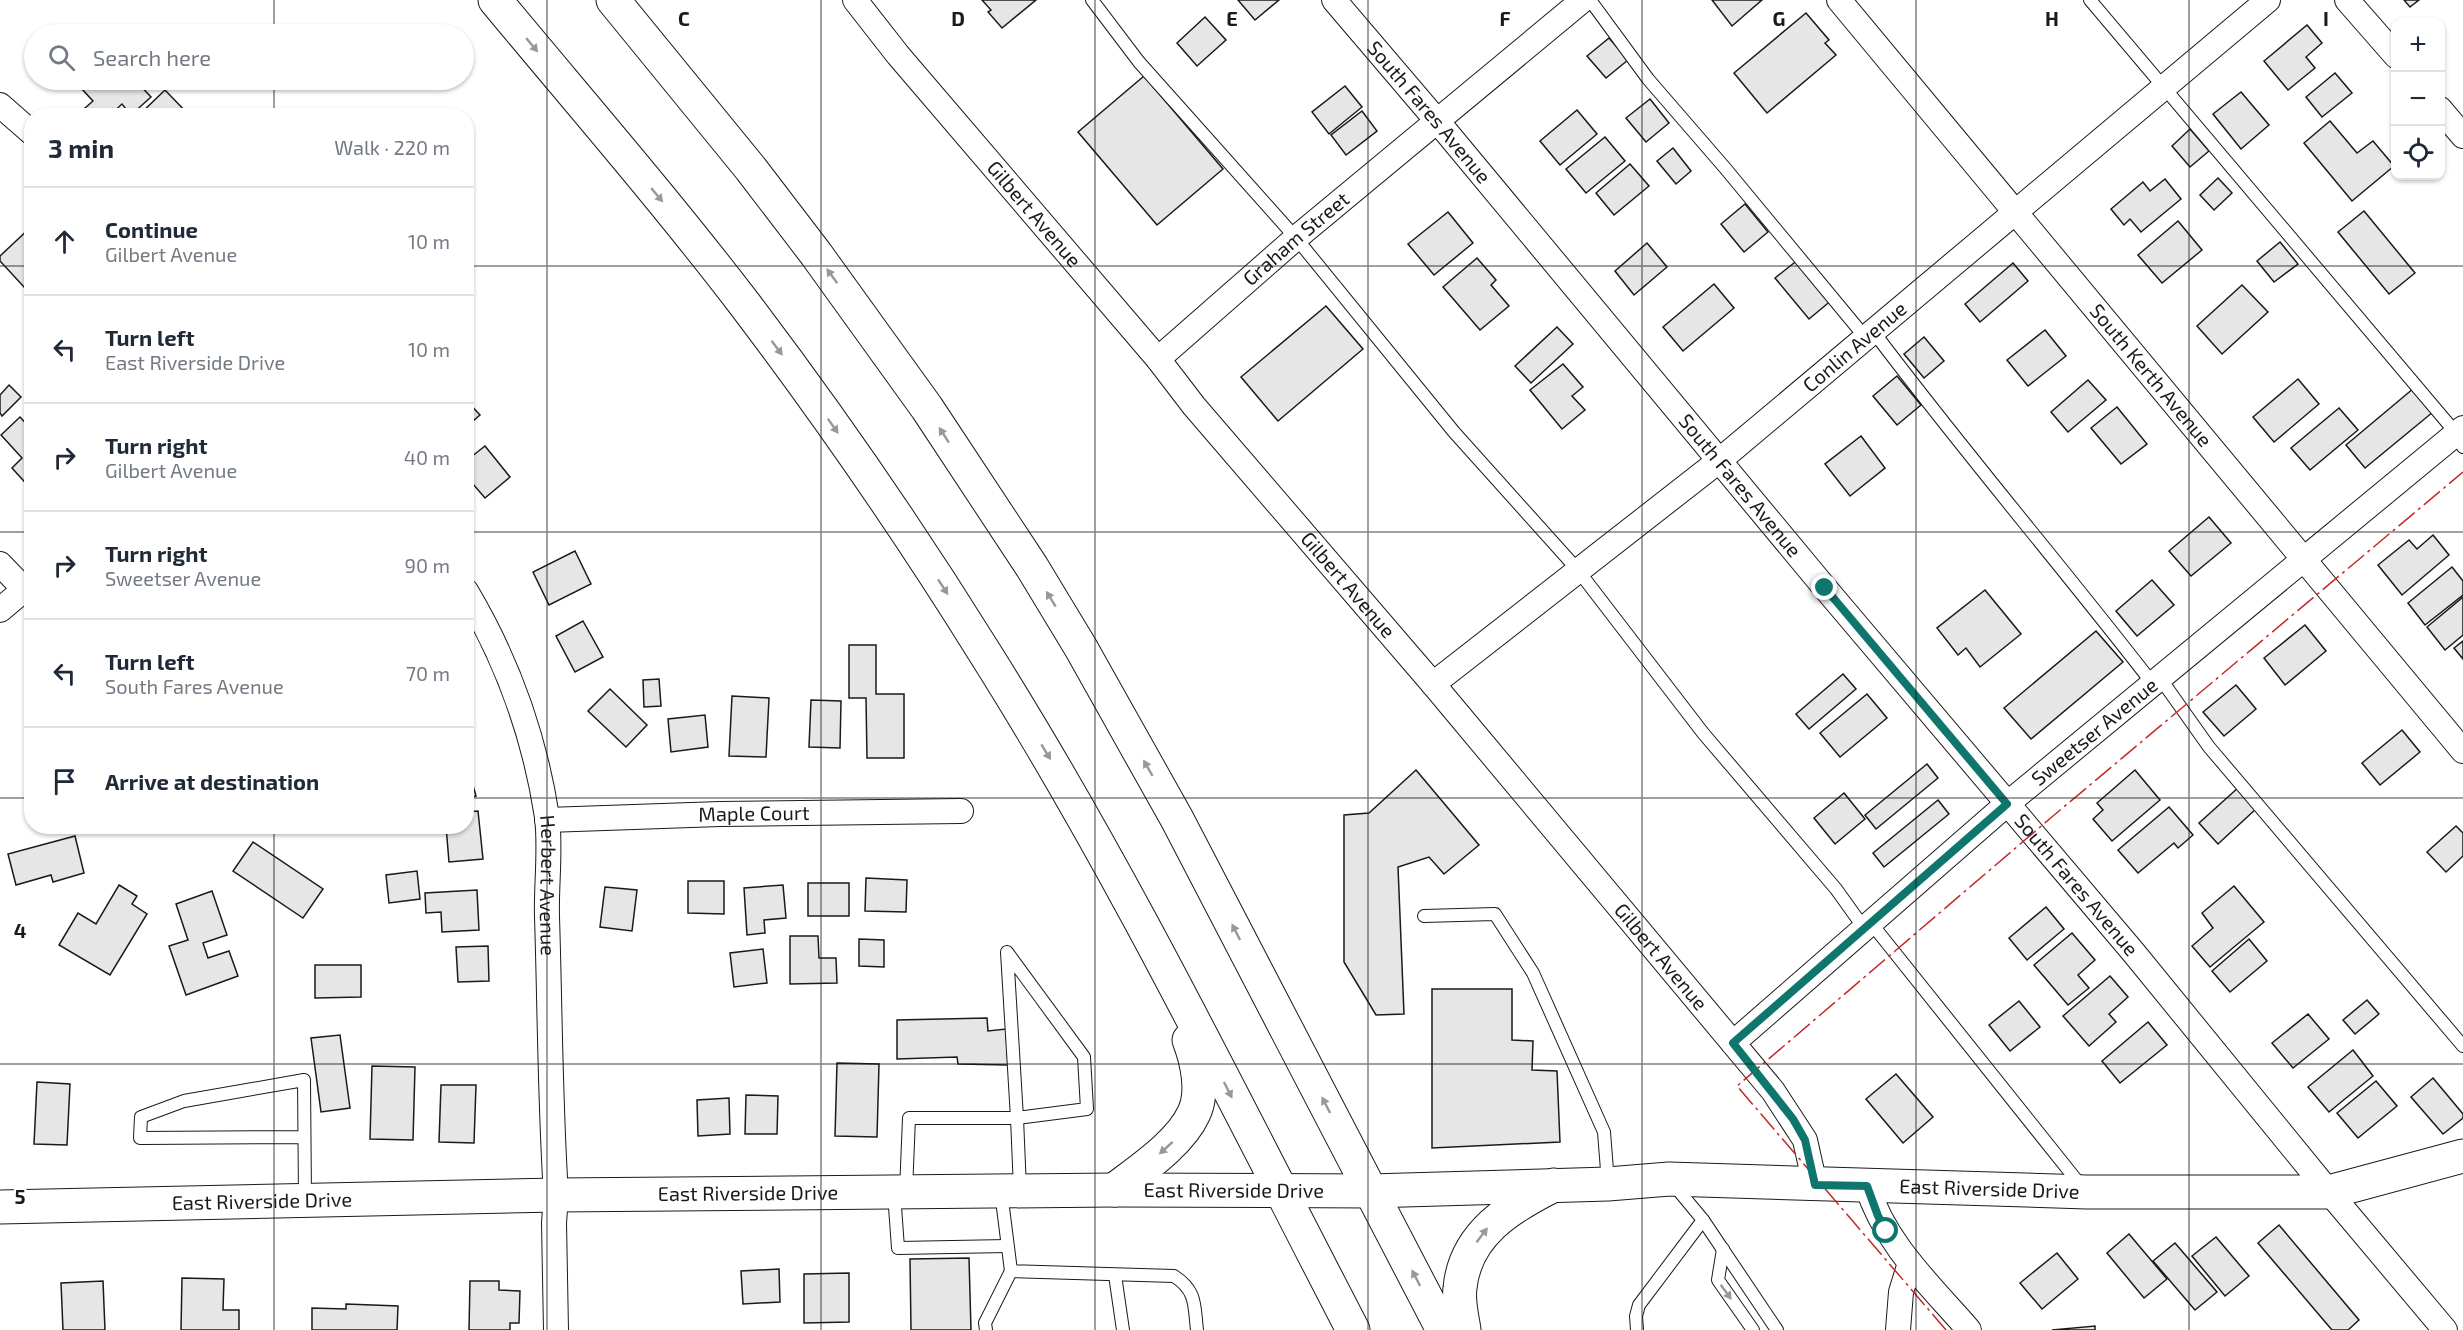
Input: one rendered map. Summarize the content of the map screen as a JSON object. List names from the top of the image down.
{
  "streets": {
    "main road": ["East Riverside Drive"],
    "street": [
      "South Fares Avenue",
      "Gilbert Avenue",
      "Graham Street",
      "Conlin Avenue",
      "South Kerth Avenue",
      "Sweetser Avenue",
      "Maple Court",
      "Herbert Avenue"
    ]
  },
  "crossings": [
    ["South Fares Avenue", "Graham Street"],
    ["South Fares Avenue", "Conlin Avenue"],
    ["South Fares Avenue", "Sweetser Avenue"],
    ["South Fares Avenue", "East Riverside Drive"],
    ["Gilbert Avenue", "Graham Street"],
    ["Gilbert Avenue", "Conlin Avenue"],
    ["Gilbert Avenue", "Sweetser Avenue"],
    ["Gilbert Avenue", "East Riverside Drive"],
    ["Conlin Avenue", "South Kerth Avenue"],
    ["South Kerth Avenue", "Sweetser Avenue"],
    ["Maple Court", "Herbert Avenue"],
    ["Herbert Avenue", "East Riverside Drive"]
  ],
  "page": {
    "map_buttons": ["+", "−"],
    "search": "Search here",
    "heading": ["3 min", "Walk · 220 m"],
    "list": [
      ["Continue", "Gilbert Avenue", "10 m"],
      ["Turn left", "East Riverside Drive", "10 m"],
      ["Turn right", "Gilbert Avenue", "40 m"],
      ["Turn right", "Sweetser Avenue", "90 m"],
      ["Turn left", "South Fares Avenue", "70 m"],
      "Arrive at destination"
    ]
  },
  "grid": {
    "columns": [
      "C",
      "D",
      "E",
      "F",
      "G",
      "H",
      "I"
    ],
    "rows": ["4", "5"]
  }
}
